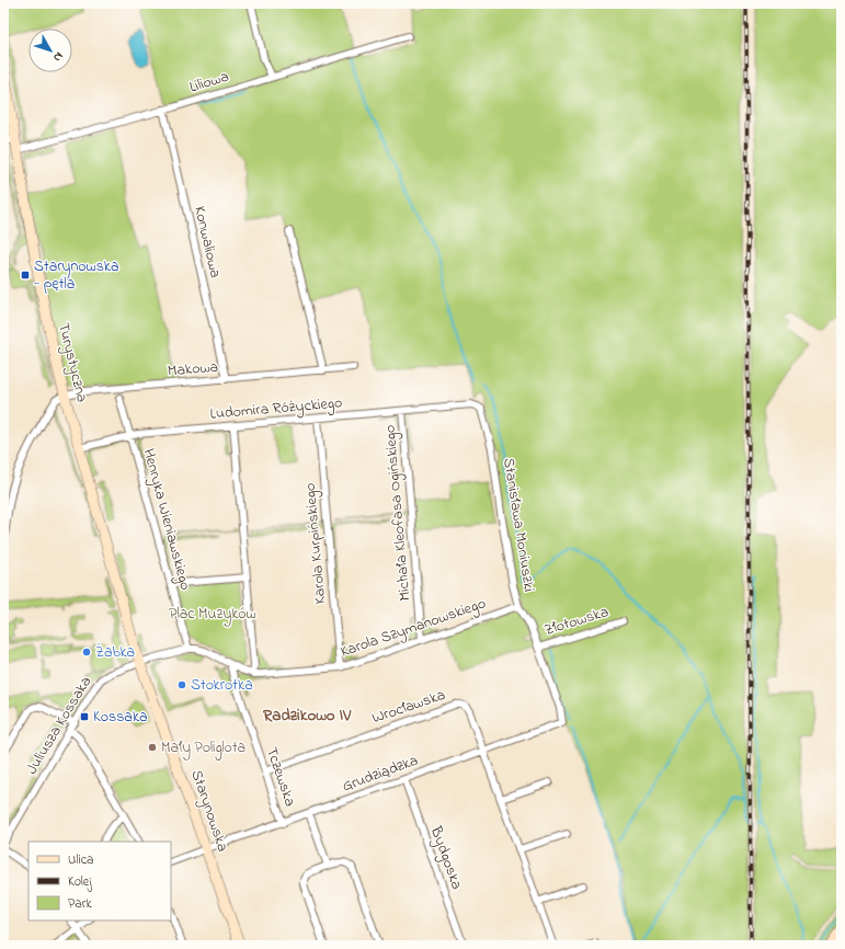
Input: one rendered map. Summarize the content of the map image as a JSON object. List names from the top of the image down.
{
  "streets": {
    "street": [
      "Liliowa",
      "Konwaliowa",
      "Turystyczna",
      "Makowa",
      "Ludomira Różyckiego",
      "Michała Kleofasa Ogińskiego",
      "Henryka Wieniawskiego",
      "Stanisława Moniuszki",
      "Karola Kurpińskiego",
      "Złotowska",
      "Karola Szymanowskiego",
      "Wrocławska",
      "Juliusza Kossaka",
      "Grudziądzka",
      "Tczewska",
      "Starynowska",
      "Bydgoska"
    ]
  },
  "crossings": [
    ["Liliowa", "Konwaliowa"],
    ["Liliowa", "Turystyczna"],
    ["Konwaliowa", "Makowa"],
    ["Turystyczna", "Makowa"],
    ["Turystyczna", "Ludomira Różyckiego"],
    ["Turystyczna", "Karola Szymanowskiego"],
    ["Turystyczna", "Juliusza Kossaka"],
    ["Turystyczna", "Starynowska"],
    ["Ludomira Różyckiego", "Michała Kleofasa Ogińskiego"],
    ["Ludomira Różyckiego", "Henryka Wieniawskiego"],
    ["Ludomira Różyckiego", "Stanisława Moniuszki"],
    ["Ludomira Różyckiego", "Karola Kurpińskiego"],
    ["Michała Kleofasa Ogińskiego", "Karola Szymanowskiego"],
    ["Henryka Wieniawskiego", "Karola Szymanowskiego"],
    ["Stanisława Moniuszki", "Złotowska"],
    ["Stanisława Moniuszki", "Karola Szymanowskiego"],
    ["Stanisława Moniuszki", "Grudziądzka"],
    ["Karola Kurpińskiego", "Karola Szymanowskiego"],
    ["Karola Szymanowskiego", "Juliusza Kossaka"],
    ["Karola Szymanowskiego", "Tczewska"],
    ["Karola Szymanowskiego", "Starynowska"],
    ["Wrocławska", "Grudziądzka"],
    ["Wrocławska", "Tczewska"],
    ["Juliusza Kossaka", "Starynowska"],
    ["Grudziądzka", "Tczewska"],
    ["Grudziądzka", "Starynowska"],
    ["Grudziądzka", "Bydgoska"]
  ],
  "districts": ["Radzikowo IV"],
  "parks": ["Plac Muzyków"],
  "places": {
    "transit": ["Starynowska - pętla", "Kossaka"],
    "other": ["Żabka", "Stokrotka", "Mały Poliglota"]
  },
  "legend": ["Ulica", "Kolej", "Park"],
  "north": "bottom right"
}
